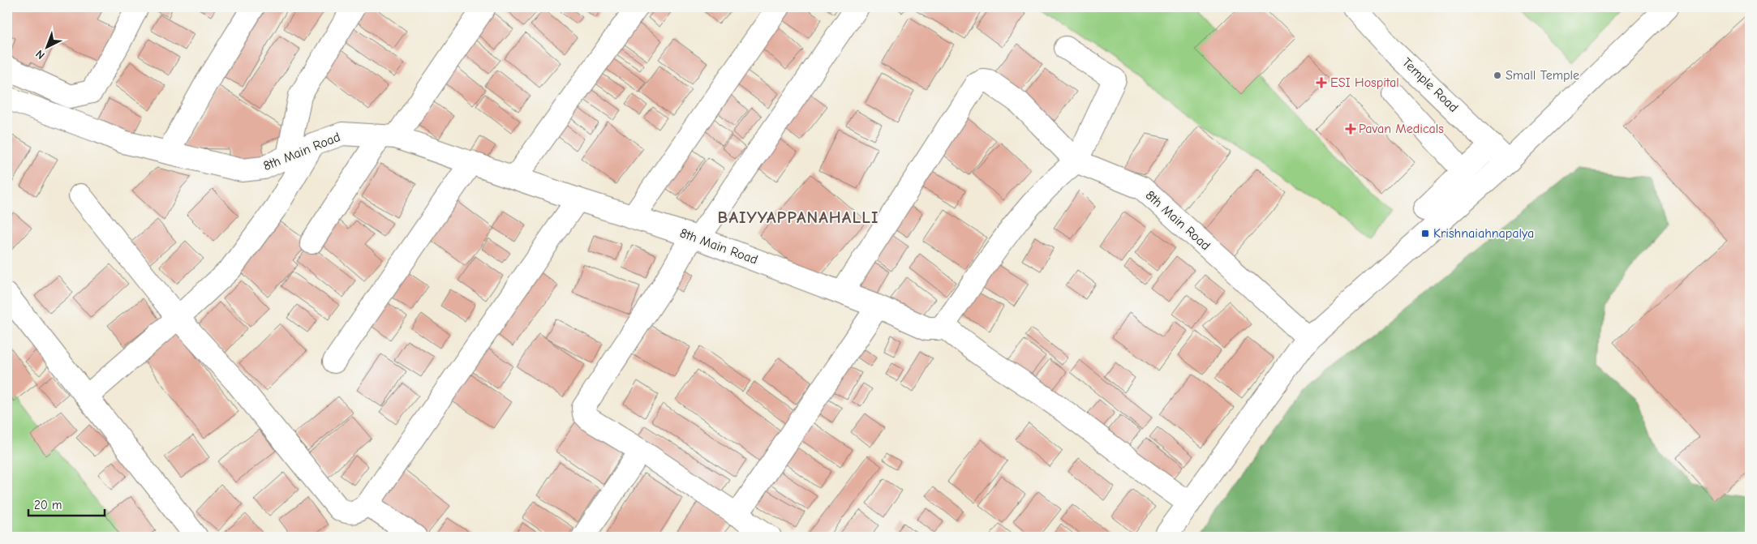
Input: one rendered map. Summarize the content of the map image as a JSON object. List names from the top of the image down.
{
  "streets": {
    "street": ["Temple Road", "8th Main Road"]
  },
  "districts": ["BAIYYAPPANAHALLI"],
  "places": {
    "other": ["Small Temple"],
    "health": ["ESI Hospital", "Pavan Medicals"],
    "transit": ["Krishnaiahnapalya"]
  },
  "scale_bar": "20 m",
  "north": "bottom left"
}
